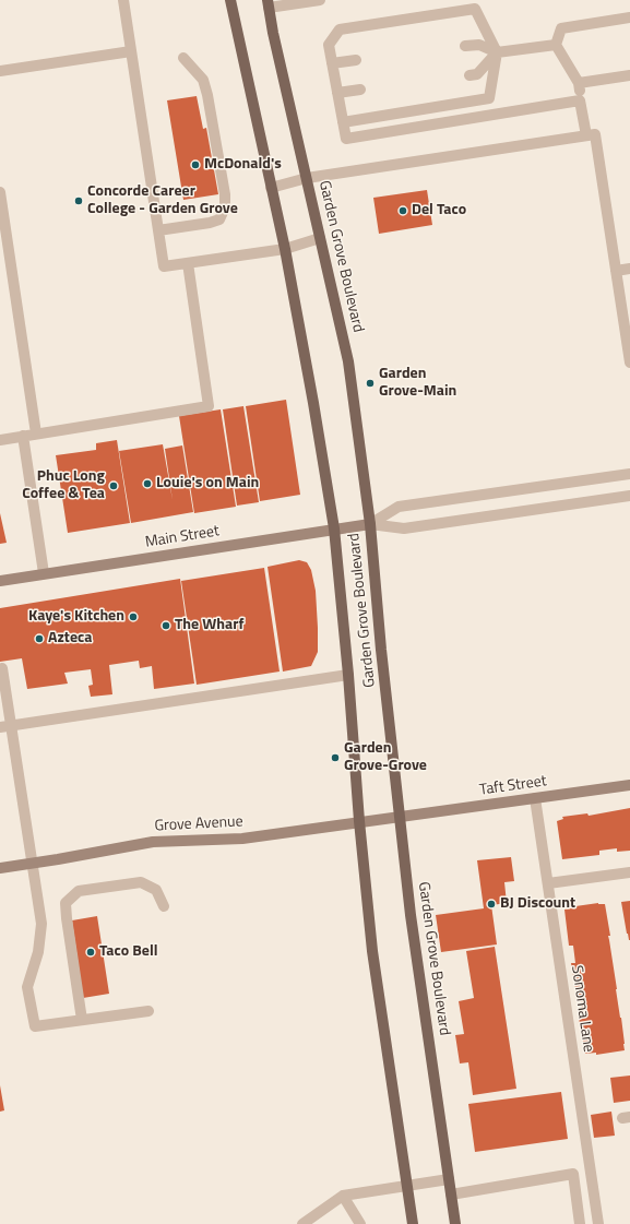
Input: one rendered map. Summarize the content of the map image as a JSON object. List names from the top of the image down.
{
  "streets": {
    "main road": ["Garden Grove Boulevard"],
    "street": [
      "Main Street",
      "Taft Street",
      "Grove Avenue",
      "Sonoma Lane"
    ]
  },
  "crossings": [
    ["Garden Grove Boulevard", "Main Street"],
    ["Garden Grove Boulevard", "Taft Street"],
    ["Garden Grove Boulevard", "Grove Avenue"],
    ["Taft Street", "Grove Avenue"],
    ["Taft Street", "Sonoma Lane"]
  ],
  "places": [
    "McDonald's",
    "Concorde Career College - Garden Grove",
    "Del Taco",
    "Garden Grove-Main",
    "Louie's on Main",
    "Phuc Long Coffee & Tea",
    "Kaye's Kitchen",
    "The Wharf",
    "Azteca",
    "Garden Grove-Grove",
    "BJ Discount",
    "Taco Bell"
  ]
}
